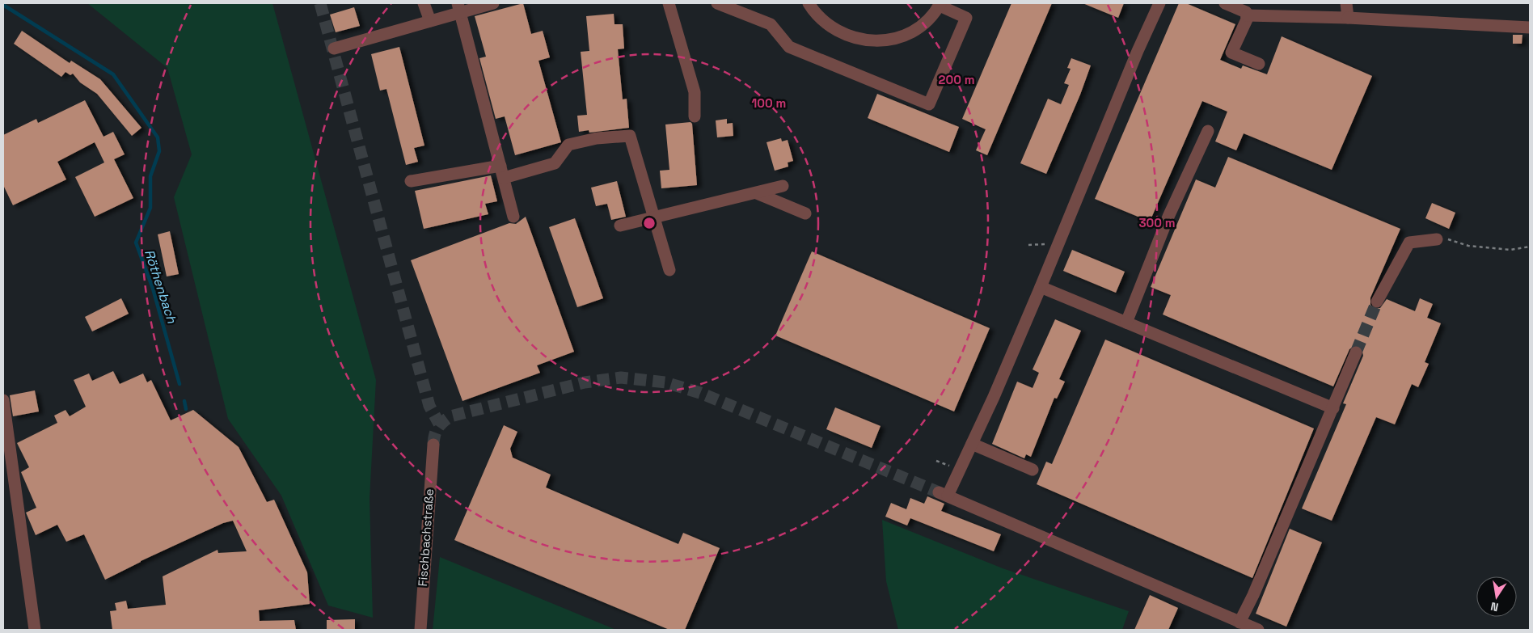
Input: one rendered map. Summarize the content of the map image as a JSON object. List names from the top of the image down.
{
  "streets": {
    "street": ["Fischbachstraße"]
  },
  "water": ["Röthenbach"],
  "north": "bottom",
  "rings": ["200 m", "100 m", "300 m"]
}
